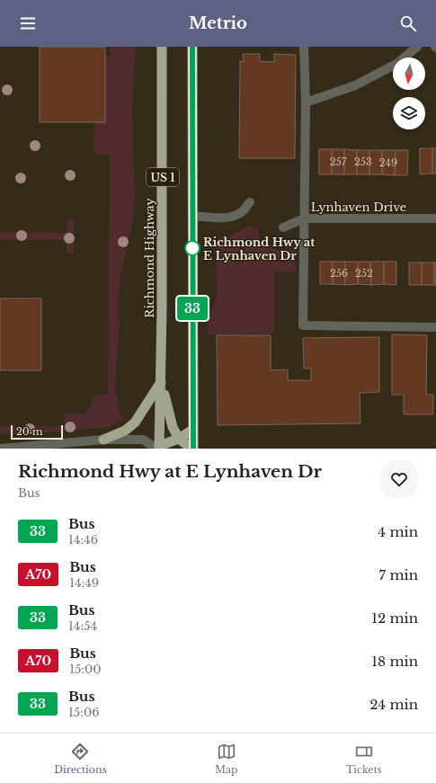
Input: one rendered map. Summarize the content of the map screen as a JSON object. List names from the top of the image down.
{
  "streets": {
    "highway": ["US 1", "Richmond Highway"],
    "street": ["Lynhaven Drive"]
  },
  "places": ["Richmond Hwy at E Lynhaven Dr"],
  "lines": ["bus line 33"],
  "house_numbers": [
    "257",
    "253",
    "249",
    "256",
    "252"
  ],
  "scale_bar": "20 m",
  "north": "bottom",
  "page": {
    "header": "Metrio",
    "on_map": "33",
    "scale": "20 m",
    "heading": ["Richmond Hwy at E Lynhaven Dr", "Bus"],
    "list": [
      {
        "mark": "33",
        "name": "Bus",
        "note": "14:46",
        "value": "4 min"
      },
      {
        "mark": "A70",
        "name": "Bus",
        "note": "14:49",
        "value": "7 min"
      },
      {
        "mark": "33",
        "name": "Bus",
        "note": "14:54",
        "value": "12 min"
      },
      {
        "mark": "A70",
        "name": "Bus",
        "note": "15:00",
        "value": "18 min"
      },
      {
        "mark": "33",
        "name": "Bus",
        "note": "15:06",
        "value": "24 min"
      }
    ],
    "tabs": ["Directions", "Map", "Tickets"]
  }
}
